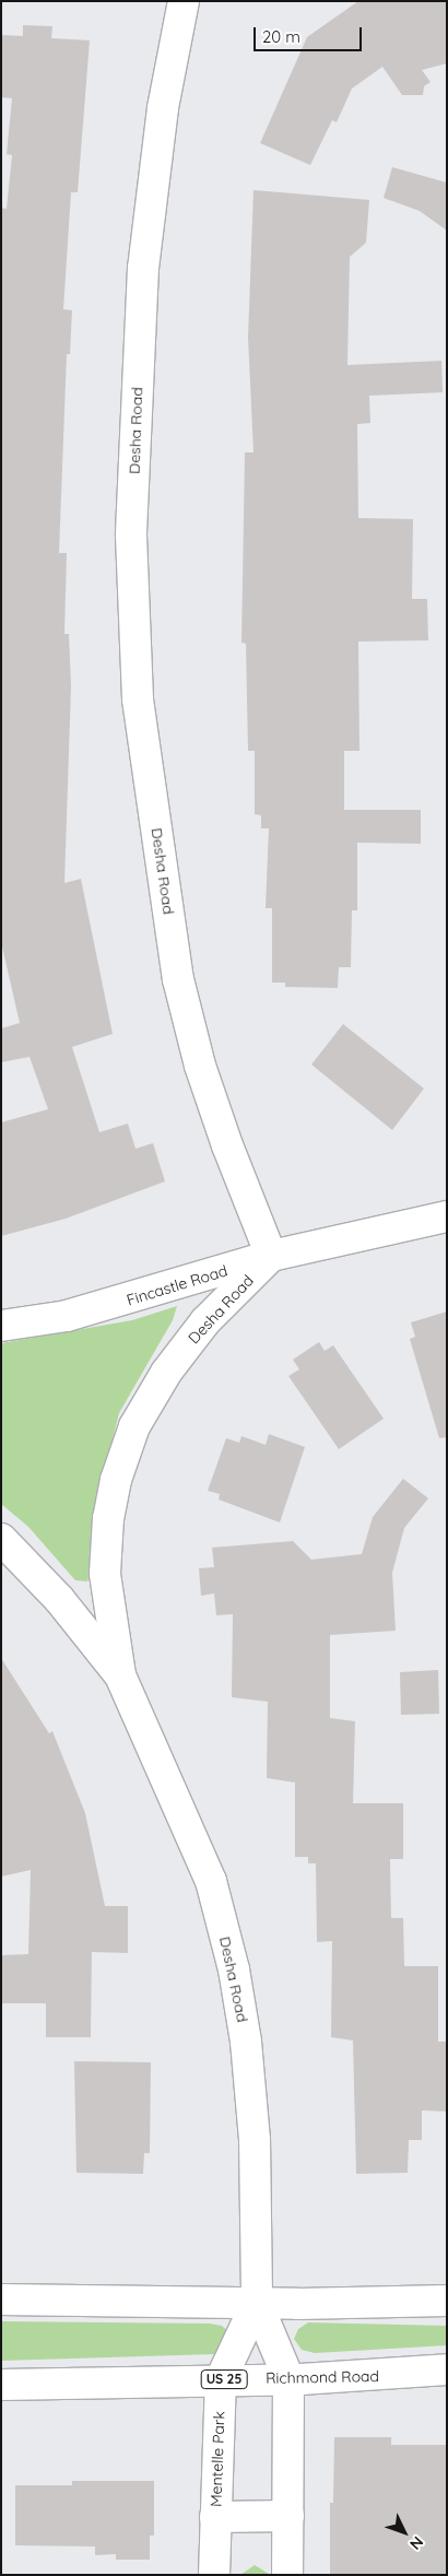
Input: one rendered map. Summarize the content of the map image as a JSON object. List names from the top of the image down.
{
  "streets": {
    "street": [
      "Desha Road",
      "Fincastle Road",
      "Richmond Road",
      "US 25",
      "Mentelle Park"
    ]
  },
  "crossings": [
    ["Desha Road", "Fincastle Road"],
    ["Desha Road", "Mentelle Park"],
    ["Richmond Road", "Mentelle Park"]
  ],
  "scale_bar": "20 m",
  "north": "bottom right"
}
